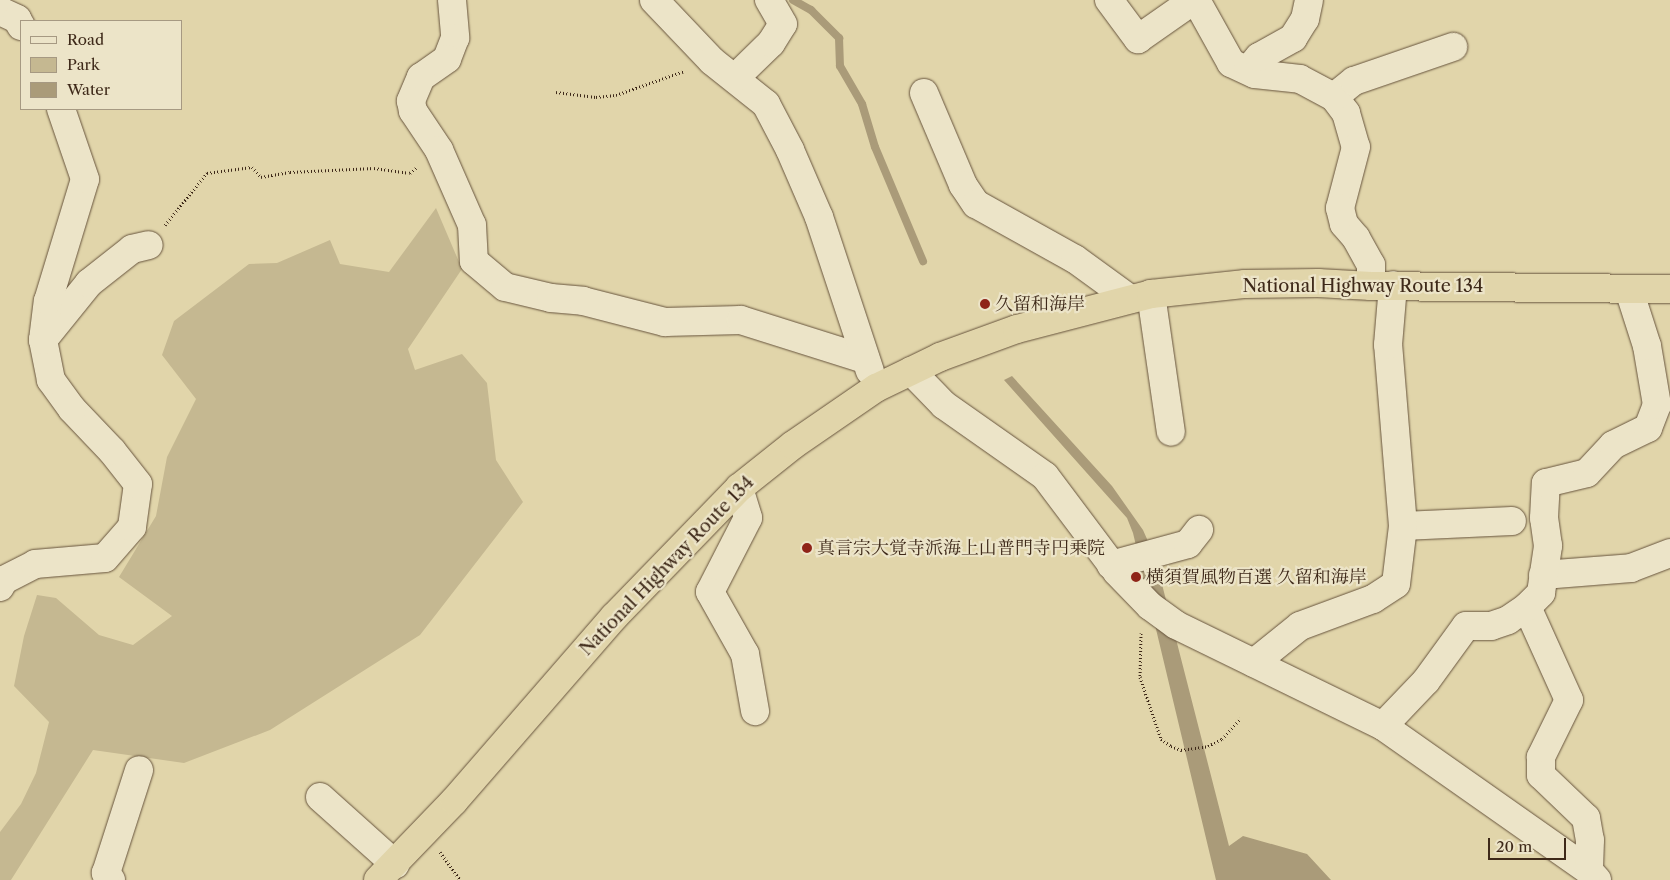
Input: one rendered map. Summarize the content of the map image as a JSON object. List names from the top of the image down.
{
  "streets": {
    "highway": ["National Highway Route 134"]
  },
  "places": ["久留和海岸", "真言宗大覚寺派海上山普門寺円乗院", "横須賀風物百選 久留和海岸"],
  "legend": ["Road", "Park", "Water"],
  "scale_bar": "20 m"
}
